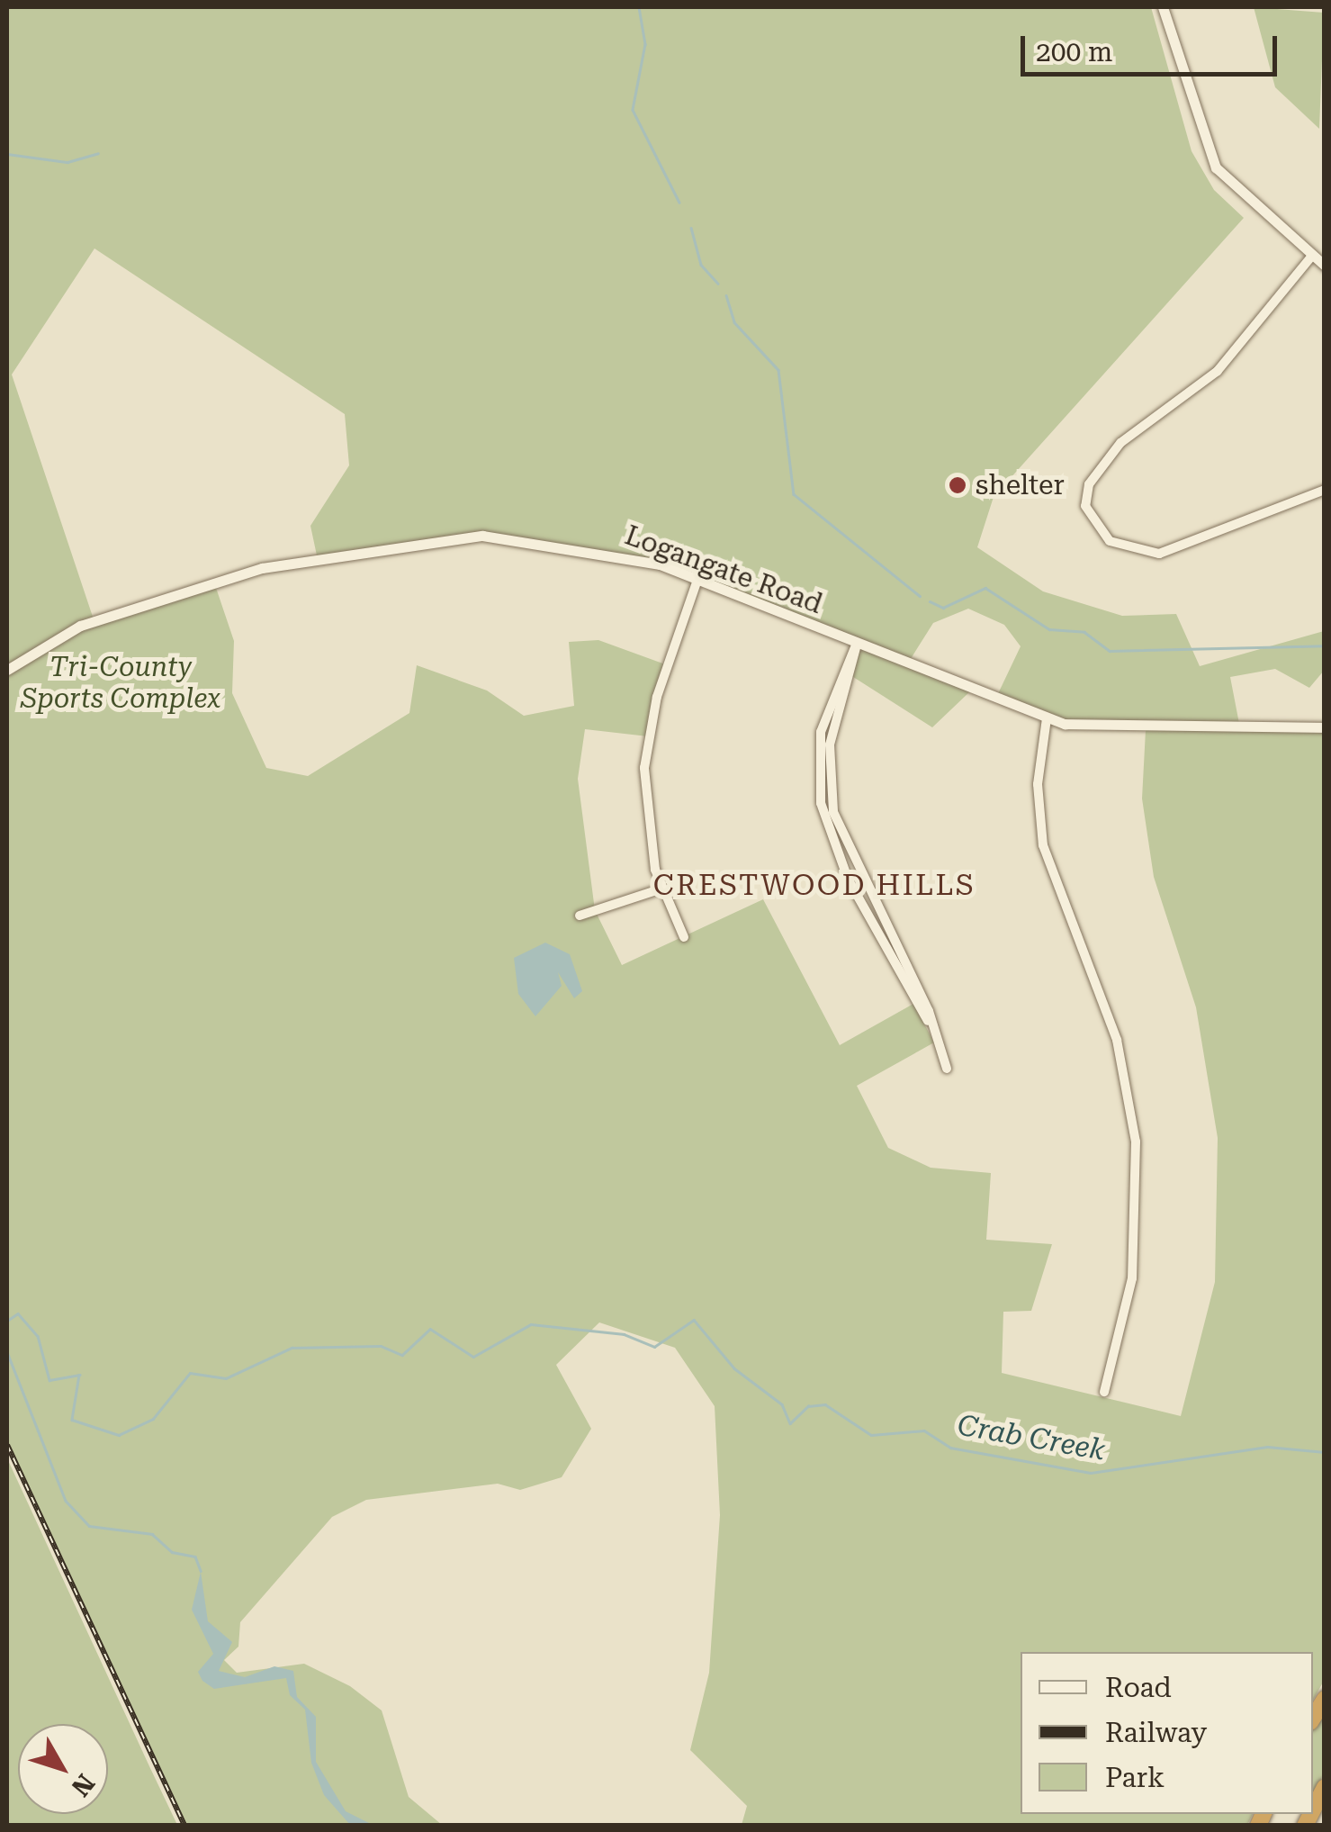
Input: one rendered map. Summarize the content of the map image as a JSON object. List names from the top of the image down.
{
  "streets": {
    "street": ["Logangate Road"]
  },
  "districts": ["CRESTWOOD HILLS"],
  "water": ["Crab Creek"],
  "parks": ["Tri-County Sports Complex"],
  "places": ["shelter"],
  "legend": ["Road", "Railway", "Park"],
  "scale_bar": "200 m",
  "north": "bottom right"
}
